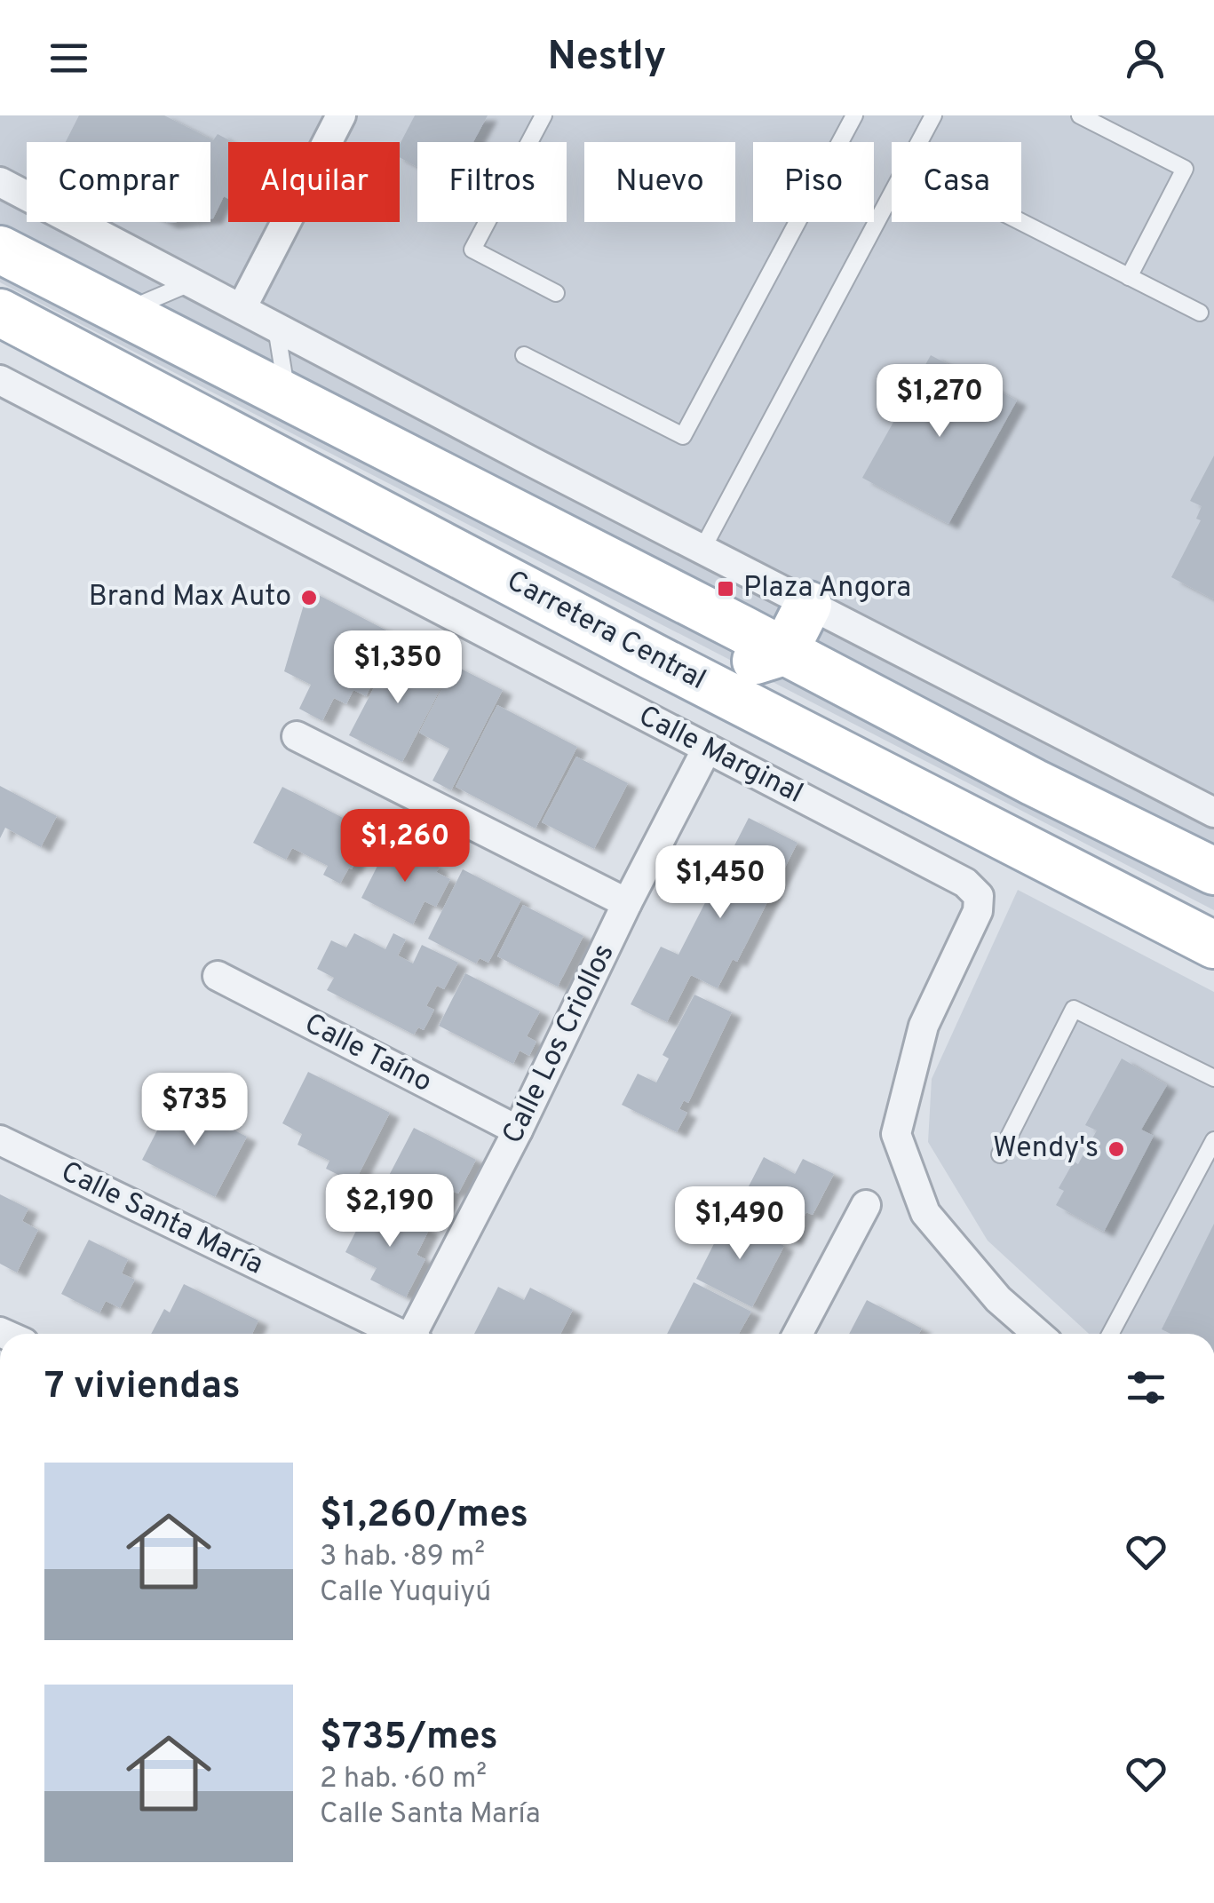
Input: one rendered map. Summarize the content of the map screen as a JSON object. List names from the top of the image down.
{
  "streets": {
    "main road": ["Carretera Central"],
    "street": [
      "Calle Marginal",
      "Calle Los Criollos",
      "Calle Taíno",
      "Calle Santa María"
    ]
  },
  "crossings": [
    ["Calle Marginal", "Calle Los Criollos"],
    ["Calle Los Criollos", "Calle Taíno"]
  ],
  "places": {
    "transit": ["Plaza Angora"],
    "other": ["Brand Max Auto", "Wendy's"]
  },
  "page": {
    "header": "Nestly",
    "chip": [
      "Comprar",
      "Alquilar",
      "Filtros",
      "Nuevo",
      "Piso",
      "Casa"
    ],
    "price": [
      "$1,270",
      "$1,350",
      "$1,260",
      "$1,450",
      "$735",
      "$2,190",
      "$1,490"
    ],
    "heading": "7 viviendas",
    "list": [
      {
        "name": "$1,260/mes",
        "note": "3 hab. · 89 m² · Calle Yuquiyú"
      },
      {
        "name": "$735/mes",
        "note": "2 hab. · 60 m² · Calle Santa María"
      }
    ]
  }
}
